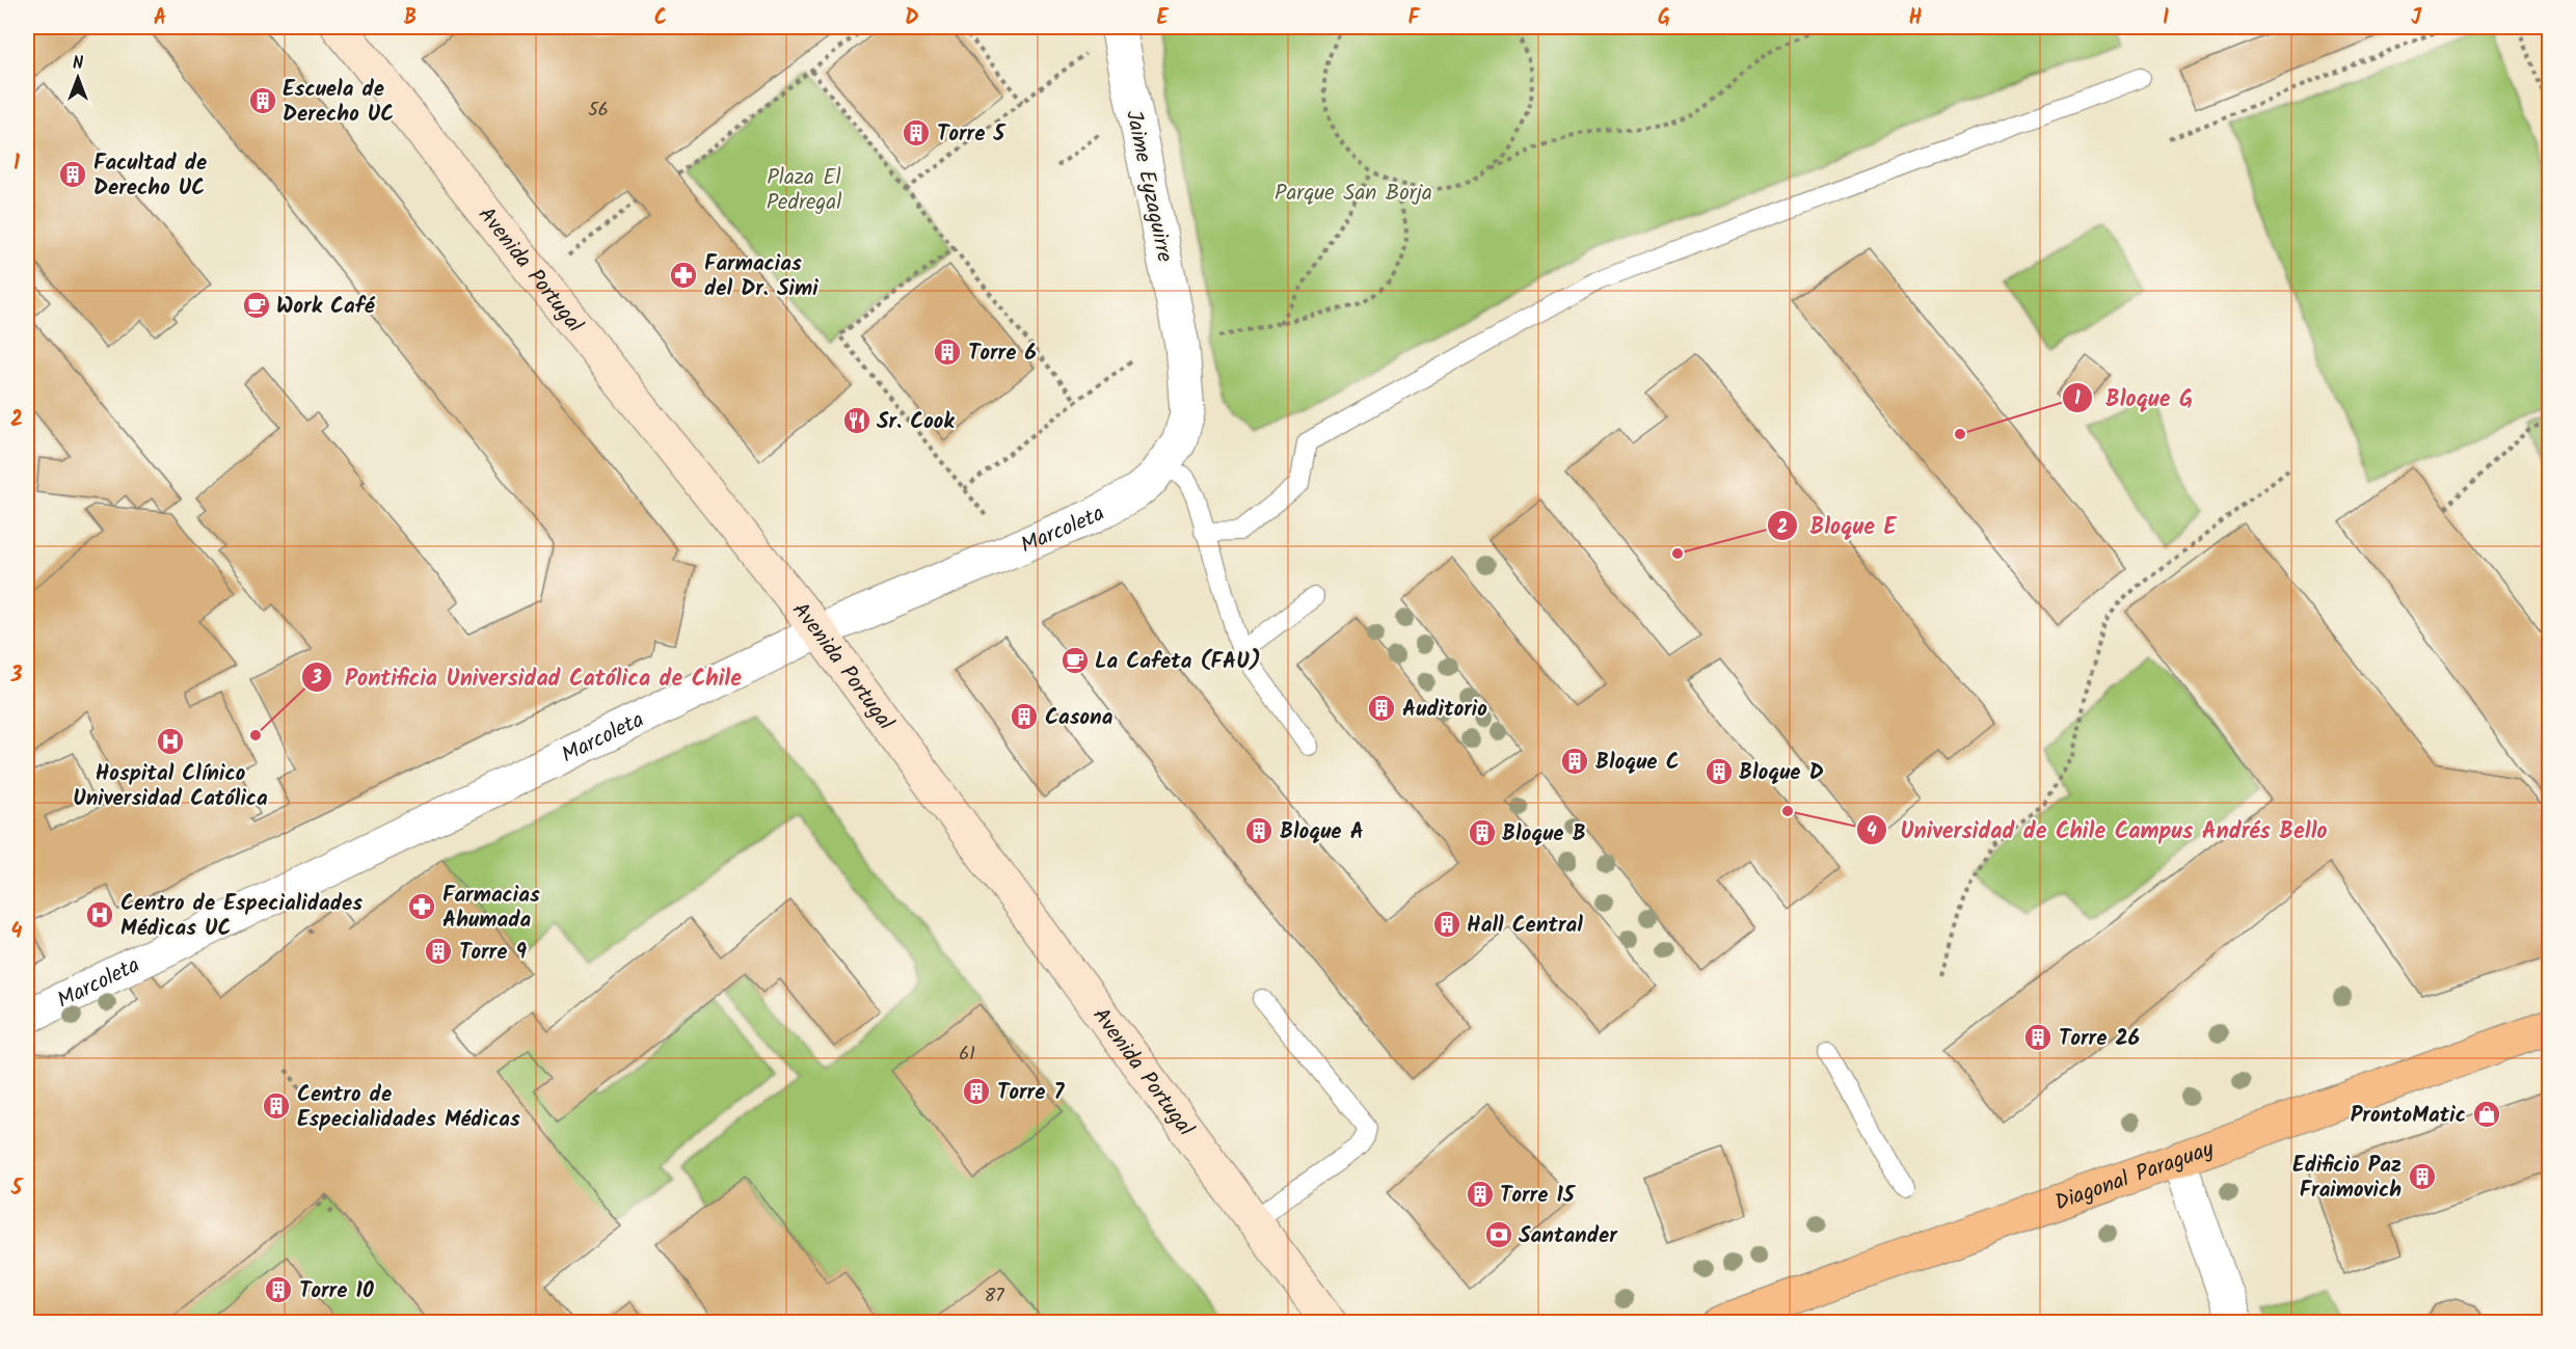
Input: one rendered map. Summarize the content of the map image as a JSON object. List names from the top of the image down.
{
  "streets": {
    "main road": ["Avenida Portugal", "Diagonal Paraguay"],
    "street": ["Jaime Eyzaguirre", "Marcoleta"]
  },
  "crossings": [
    ["Jaime Eyzaguirre", "Marcoleta"],
    ["Avenida Portugal", "Marcoleta"]
  ],
  "parks": ["Plaza El Pedregal", "Parque San Borja"],
  "places": {
    "building": [
      "Escuela de Derecho UC",
      "Torre 5",
      "Facultad de Derecho UC",
      "Torre 6",
      "Auditorio",
      "Casona",
      "Bloque C",
      "Bloque D",
      "Bloque A",
      "Bloque B",
      "Hall Central",
      "Torre 9",
      "Torre 26",
      "Torre 7",
      "Centro de Especialidades Médicas",
      "Edificio Paz Fraimovich",
      "Torre 15",
      "Torre 10"
    ],
    "pharmacy": ["Farmacias del Dr. Simi", "Farmacias Ahumada"],
    "cafe": ["Work Café", "La Cafeta (FAU)"],
    "restaurant": ["Sr. Cook"],
    "other": [
      "Bloque G",
      "Bloque E",
      "Pontificia Universidad Católica de Chile",
      "Universidad de Chile Campus Andrés Bello"
    ],
    "hospital": ["Hospital Clínico Universidad Católica", "Centro de Especialidades Médicas UC"],
    "shop": ["ProntoMatic"],
    "bank": ["Santander"]
  },
  "house_numbers": ["56", "61", "87"],
  "north": "top",
  "grid": {
    "columns": [
      "A",
      "B",
      "C",
      "D",
      "E",
      "F",
      "G",
      "H",
      "I",
      "J"
    ],
    "rows": [
      "1",
      "2",
      "3",
      "4",
      "5"
    ]
  }
}
